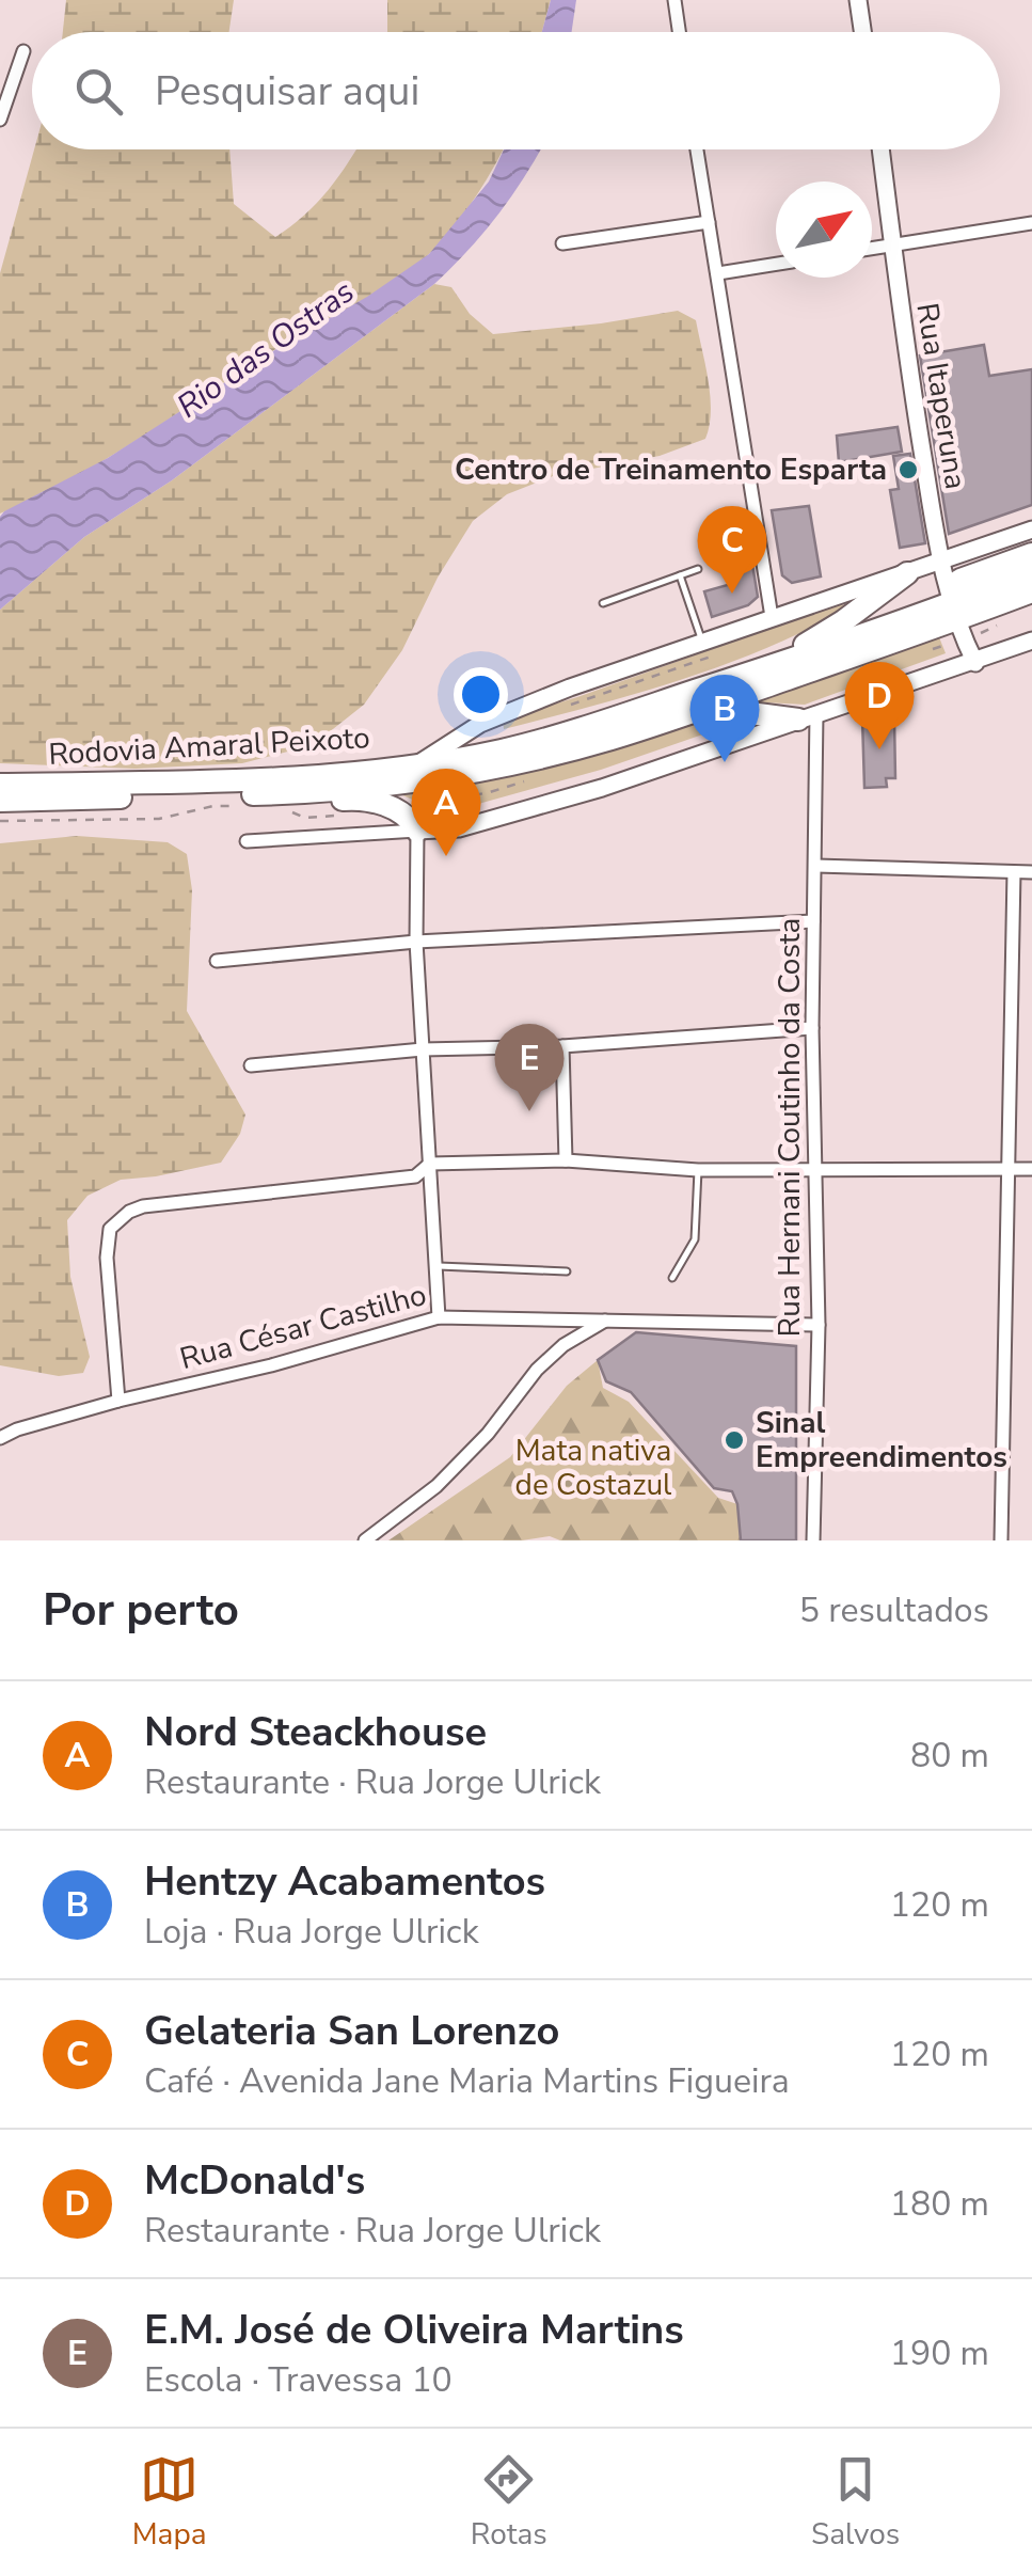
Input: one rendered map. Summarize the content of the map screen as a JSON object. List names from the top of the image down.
{
  "streets": {
    "highway": ["Rodovia Amaral Peixoto"],
    "main road": ["Rua Itaperuna"],
    "street": ["Rua Hernani Coutinho da Costa", "Rua César Castilho"]
  },
  "crossings": [
    ["Rua Itaperuna", "Rodovia Amaral Peixoto"],
    ["Rua Hernani Coutinho da Costa", "Rua César Castilho"]
  ],
  "water": ["Rio das Ostras"],
  "parks": ["Mata nativa de Costazul"],
  "places": ["Centro de Treinamento Esparta", "Sinal Empreendimentos"],
  "north": "top right",
  "page": {
    "search": "Pesquisar aqui",
    "pins": [
      "C",
      "D",
      "B",
      "A",
      "E"
    ],
    "heading": ["Por perto", "5 resultados"],
    "list": [
      {
        "mark": "A",
        "name": "Nord Steackhouse",
        "note": "Restaurante · Rua Jorge Ulrick",
        "value": "80 m"
      },
      {
        "mark": "B",
        "name": "Hentzy Acabamentos",
        "note": "Loja · Rua Jorge Ulrick",
        "value": "120 m"
      },
      {
        "mark": "C",
        "name": "Gelateria San Lorenzo",
        "note": "Café · Avenida Jane Maria Martins Figueira",
        "value": "120 m"
      },
      {
        "mark": "D",
        "name": "McDonald's",
        "note": "Restaurante · Rua Jorge Ulrick",
        "value": "180 m"
      },
      {
        "mark": "E",
        "name": "E.M. José de Oliveira Martins",
        "note": "Escola · Travessa 10",
        "value": "190 m"
      }
    ],
    "nav": ["Mapa", "Rotas", "Salvos"]
  }
}
